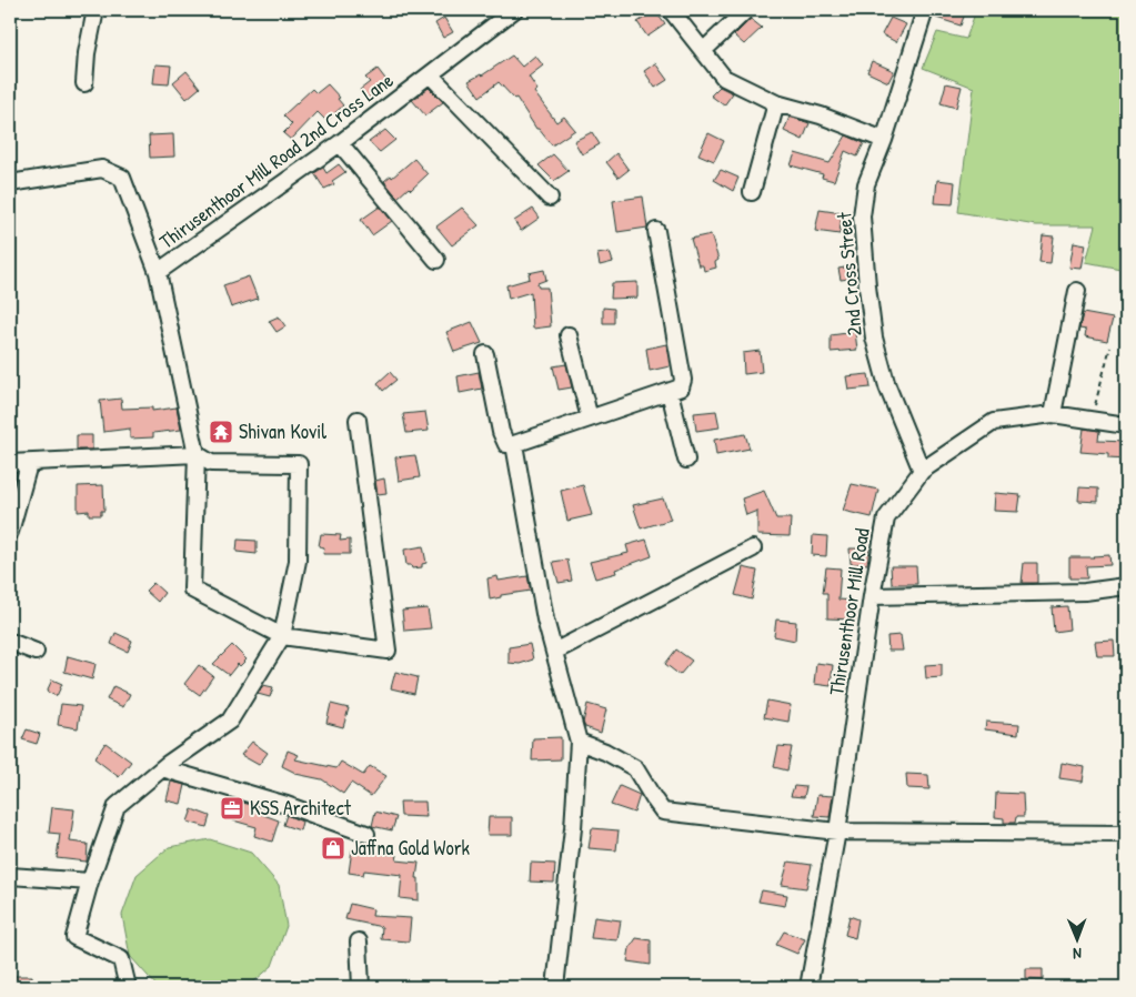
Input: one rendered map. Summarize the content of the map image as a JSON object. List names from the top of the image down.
{
  "streets": {
    "street": ["Thirusenthoor Mill Road 2nd Cross Lane", "2nd Cross Street", "Thirusenthoor Mill Road"]
  },
  "crossings": [
    ["2nd Cross Street", "Thirusenthoor Mill Road"]
  ],
  "places": {
    "temple": ["Shivan Kovil"],
    "office": ["KSS Architect"],
    "shop": ["Jaffna Gold Work"]
  },
  "north": "bottom"
}
